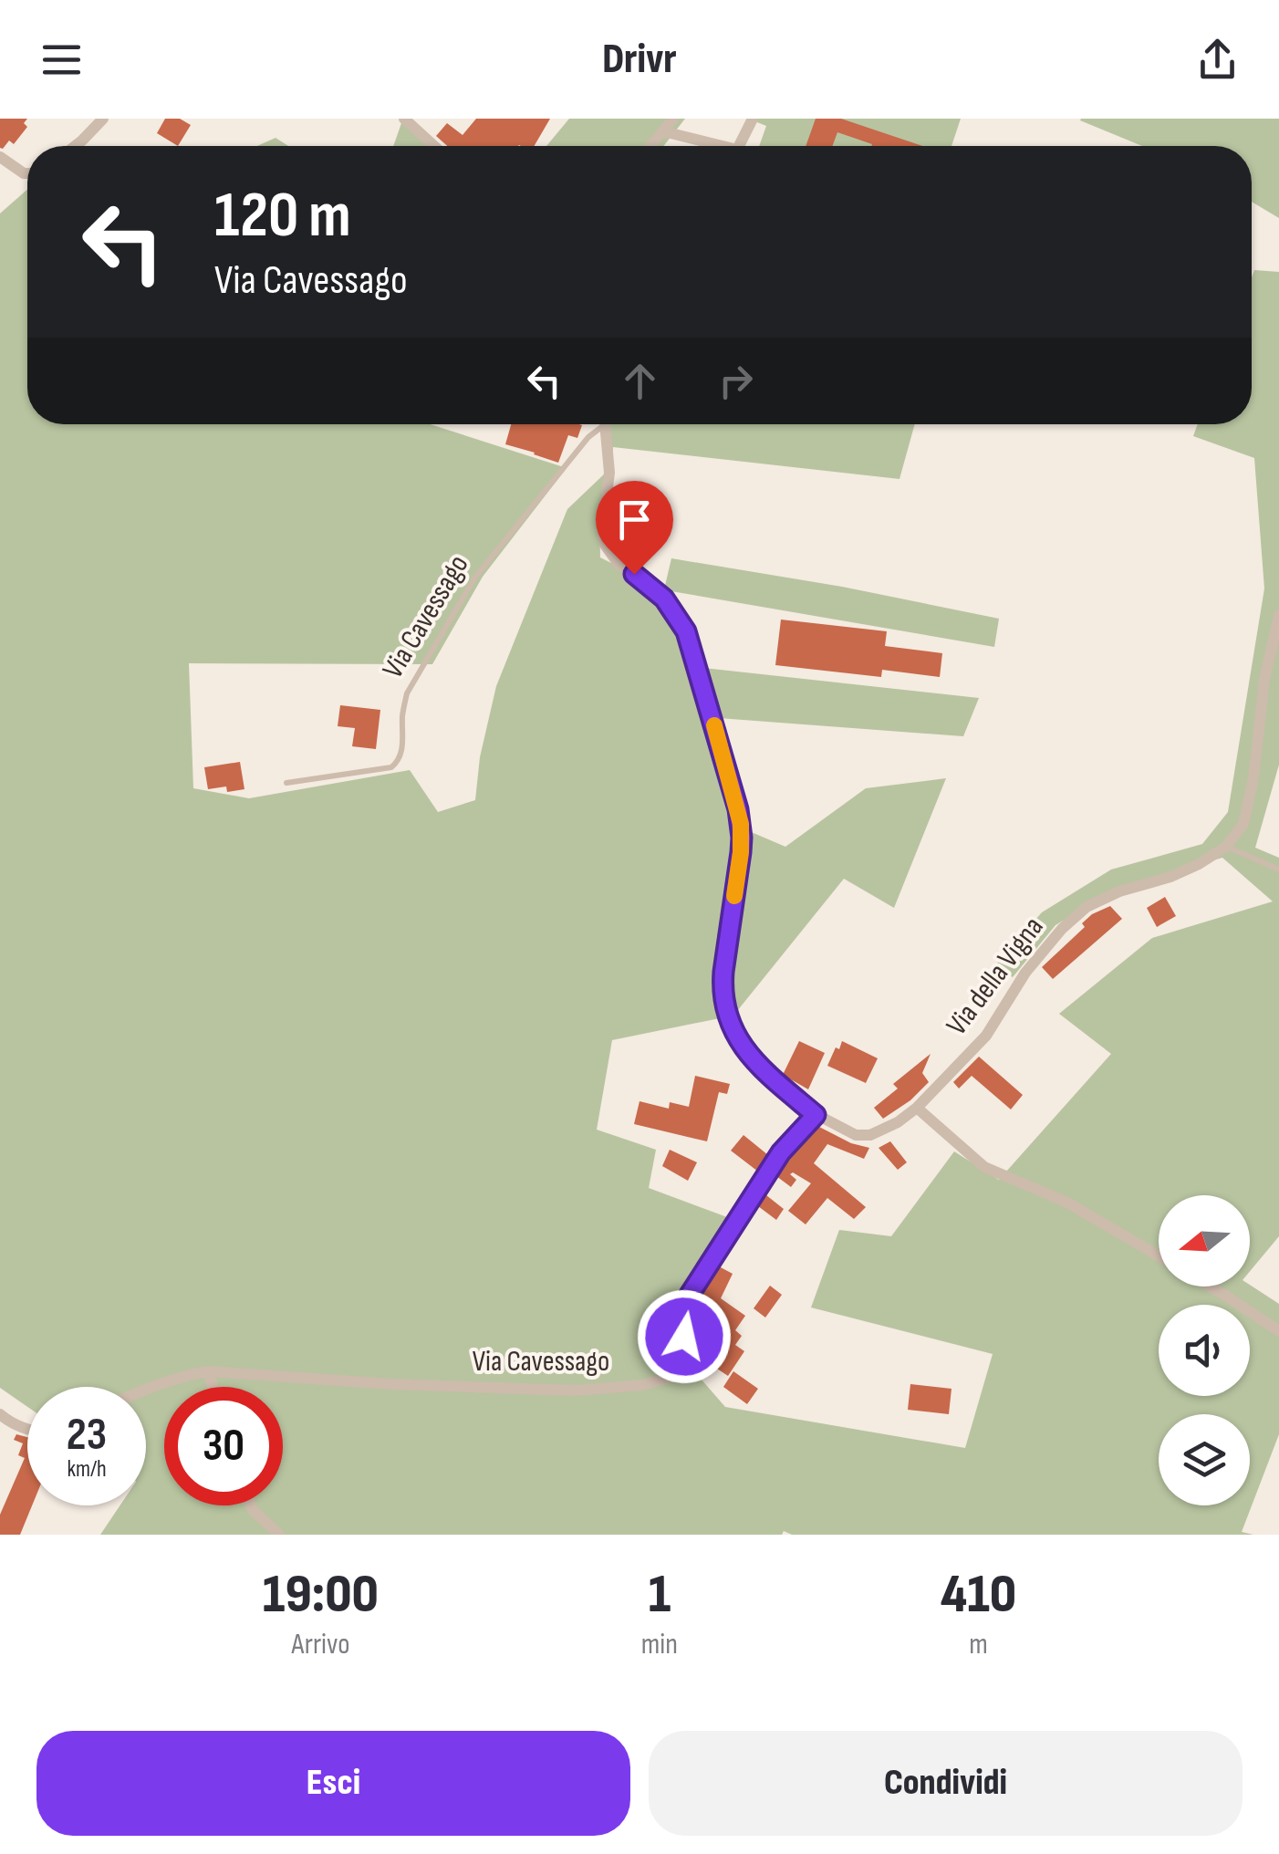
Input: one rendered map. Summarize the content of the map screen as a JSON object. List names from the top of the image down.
{
  "streets": {
    "street": ["Via Cavessago", "Via della Vigna"]
  },
  "crossings": [
    ["Via Cavessago", "Via della Vigna"]
  ],
  "north": "left",
  "page": {
    "header": "Drivr",
    "turn": ["120 m", "Via Cavessago"],
    "speed": "23 km/h",
    "limit": "30",
    "eta": [
      "19:00",
      "Arrivo",
      "1",
      "min",
      "410",
      "m"
    ],
    "buttons": ["Esci", "Condividi"]
  }
}
